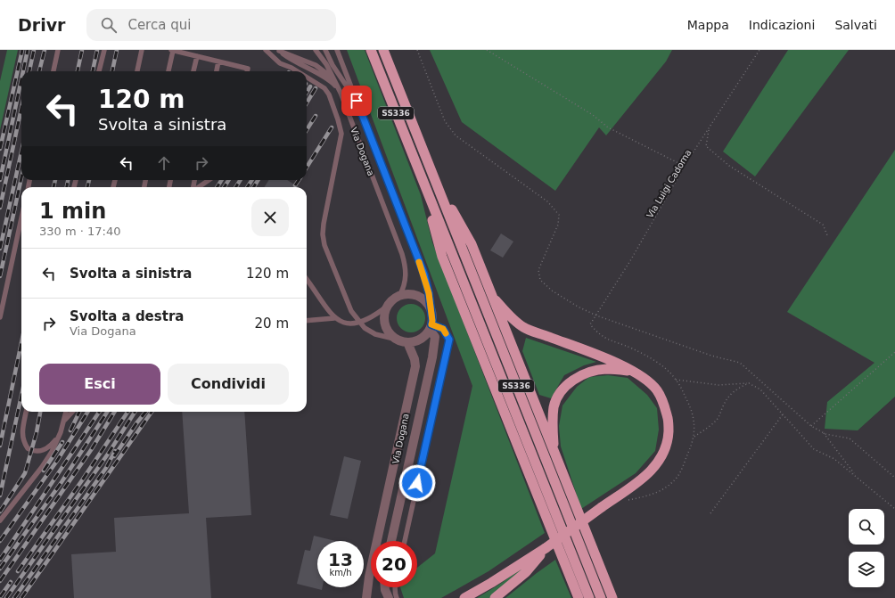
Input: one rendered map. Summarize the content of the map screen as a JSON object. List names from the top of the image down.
{
  "streets": {
    "highway": ["SS336"],
    "street": ["Via Dogana"],
    "path": ["Via Luigi Cadorna"]
  },
  "page": {
    "header": "Drivr",
    "search": "Cerca qui",
    "nav": ["Mappa", "Indicazioni", "Salvati"],
    "turn": ["120 m", "Svolta a sinistra"],
    "heading": ["1 min", "330 m · 17:40"],
    "list": [
      {
        "name": "Svolta a sinistra",
        "value": "120 m"
      },
      {
        "name": "Svolta a destra",
        "note": "Via Dogana",
        "value": "20 m"
      }
    ],
    "buttons": ["Esci", "Condividi"],
    "speed": "13 km/h",
    "limit": "20"
  }
}
